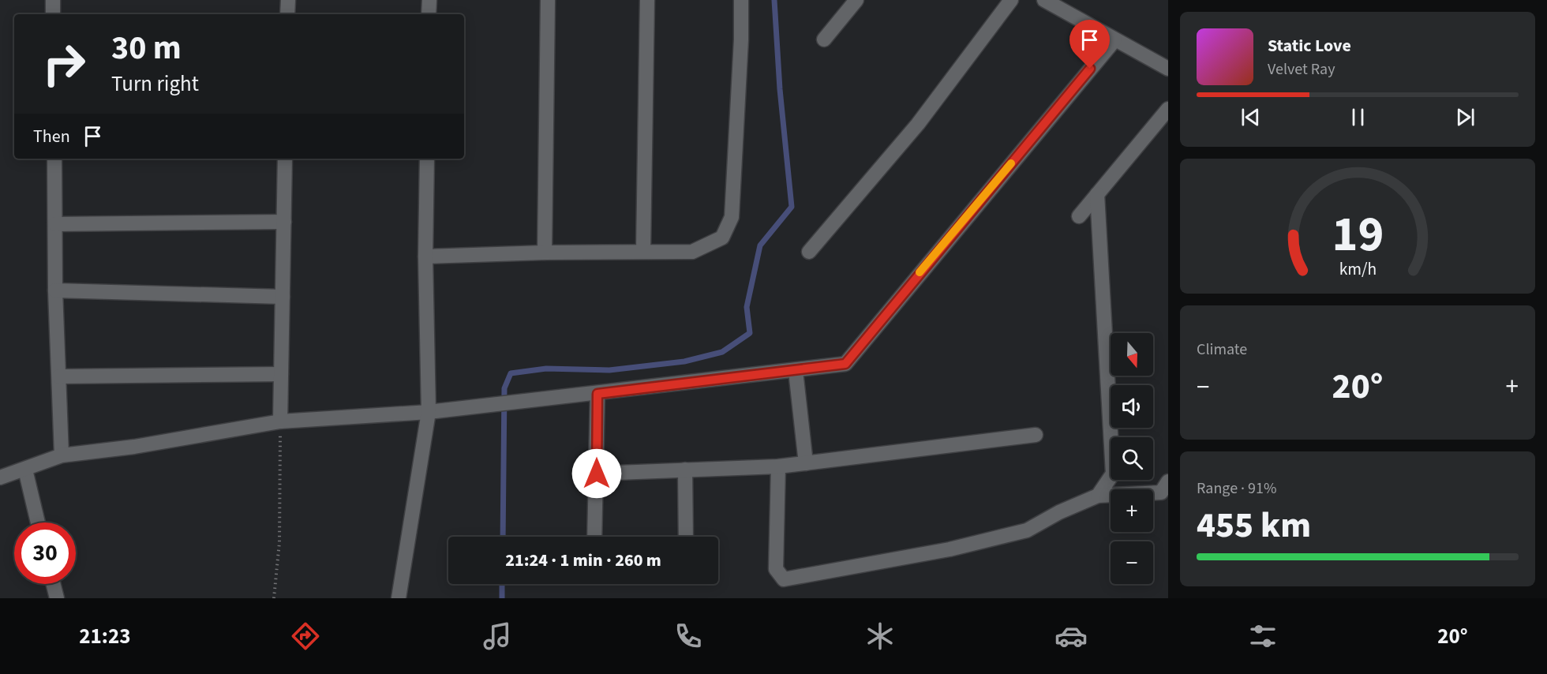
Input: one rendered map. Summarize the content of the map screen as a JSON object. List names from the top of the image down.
{
  "north": "bottom",
  "page": {
    "turn": ["30 m", "Turn right"],
    "song": ["Static Love", "Velvet Ray"],
    "then": "Then",
    "tile": [
      "Climate",
      ["Range · 91%", "455 km"]
    ],
    "map_buttons": ["+", "−"],
    "heat": ["−", "20°", "+"],
    "limit": "30",
    "trip": "21:24 · 1 min · 260 m",
    "tabs": ["21:23", "20°"],
    "gauge": ["19", "km/h"]
  }
}
